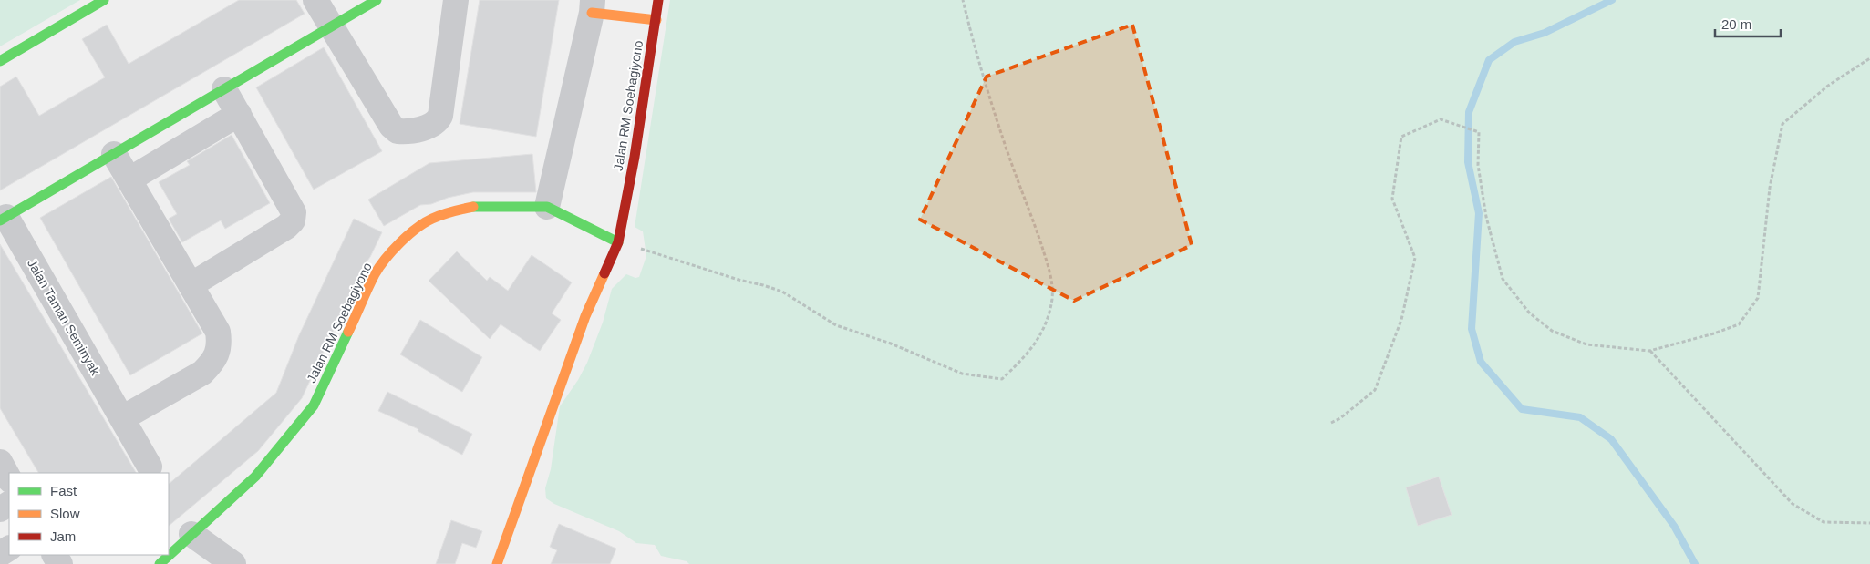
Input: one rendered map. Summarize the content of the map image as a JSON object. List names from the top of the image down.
{
  "streets": {
    "street": ["Jalan RM Soebagiyono", "Jalan Taman Seminyak"]
  },
  "legend": ["Fast", "Slow", "Jam"],
  "scale_bar": "20 m"
}
